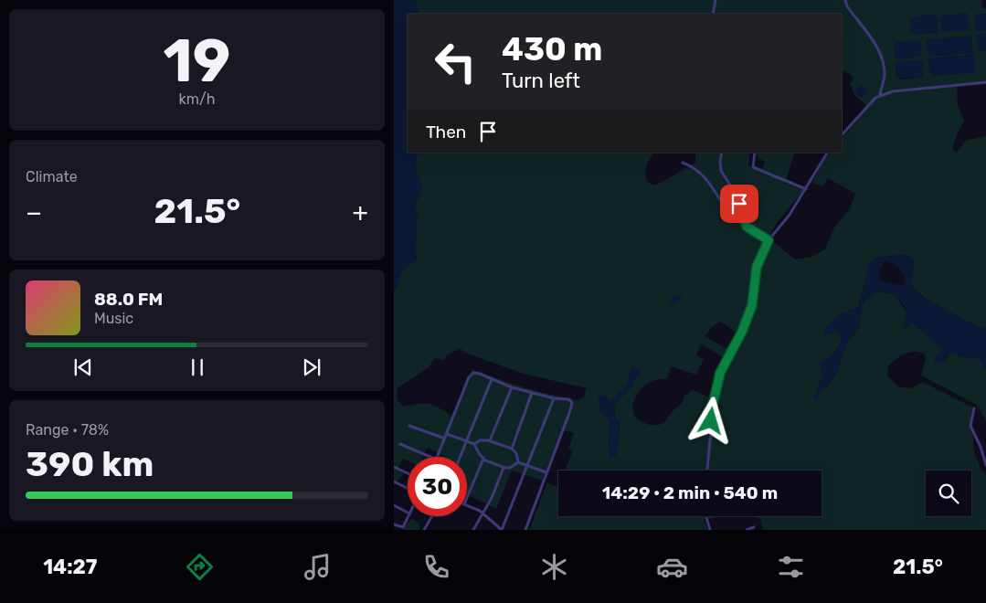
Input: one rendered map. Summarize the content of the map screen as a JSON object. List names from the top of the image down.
{
  "page": {
    "tile": [
      ["19", "km/h"],
      "Climate",
      ["Range · 78%", "390 km"]
    ],
    "turn": ["430 m", "Turn left"],
    "then": "Then",
    "heat": ["−", "21.5°", "+"],
    "song": ["88.0 FM", "Music"],
    "limit": "30",
    "trip": "14:29 · 2 min · 540 m",
    "tabs": ["14:27", "21.5°"]
  }
}
